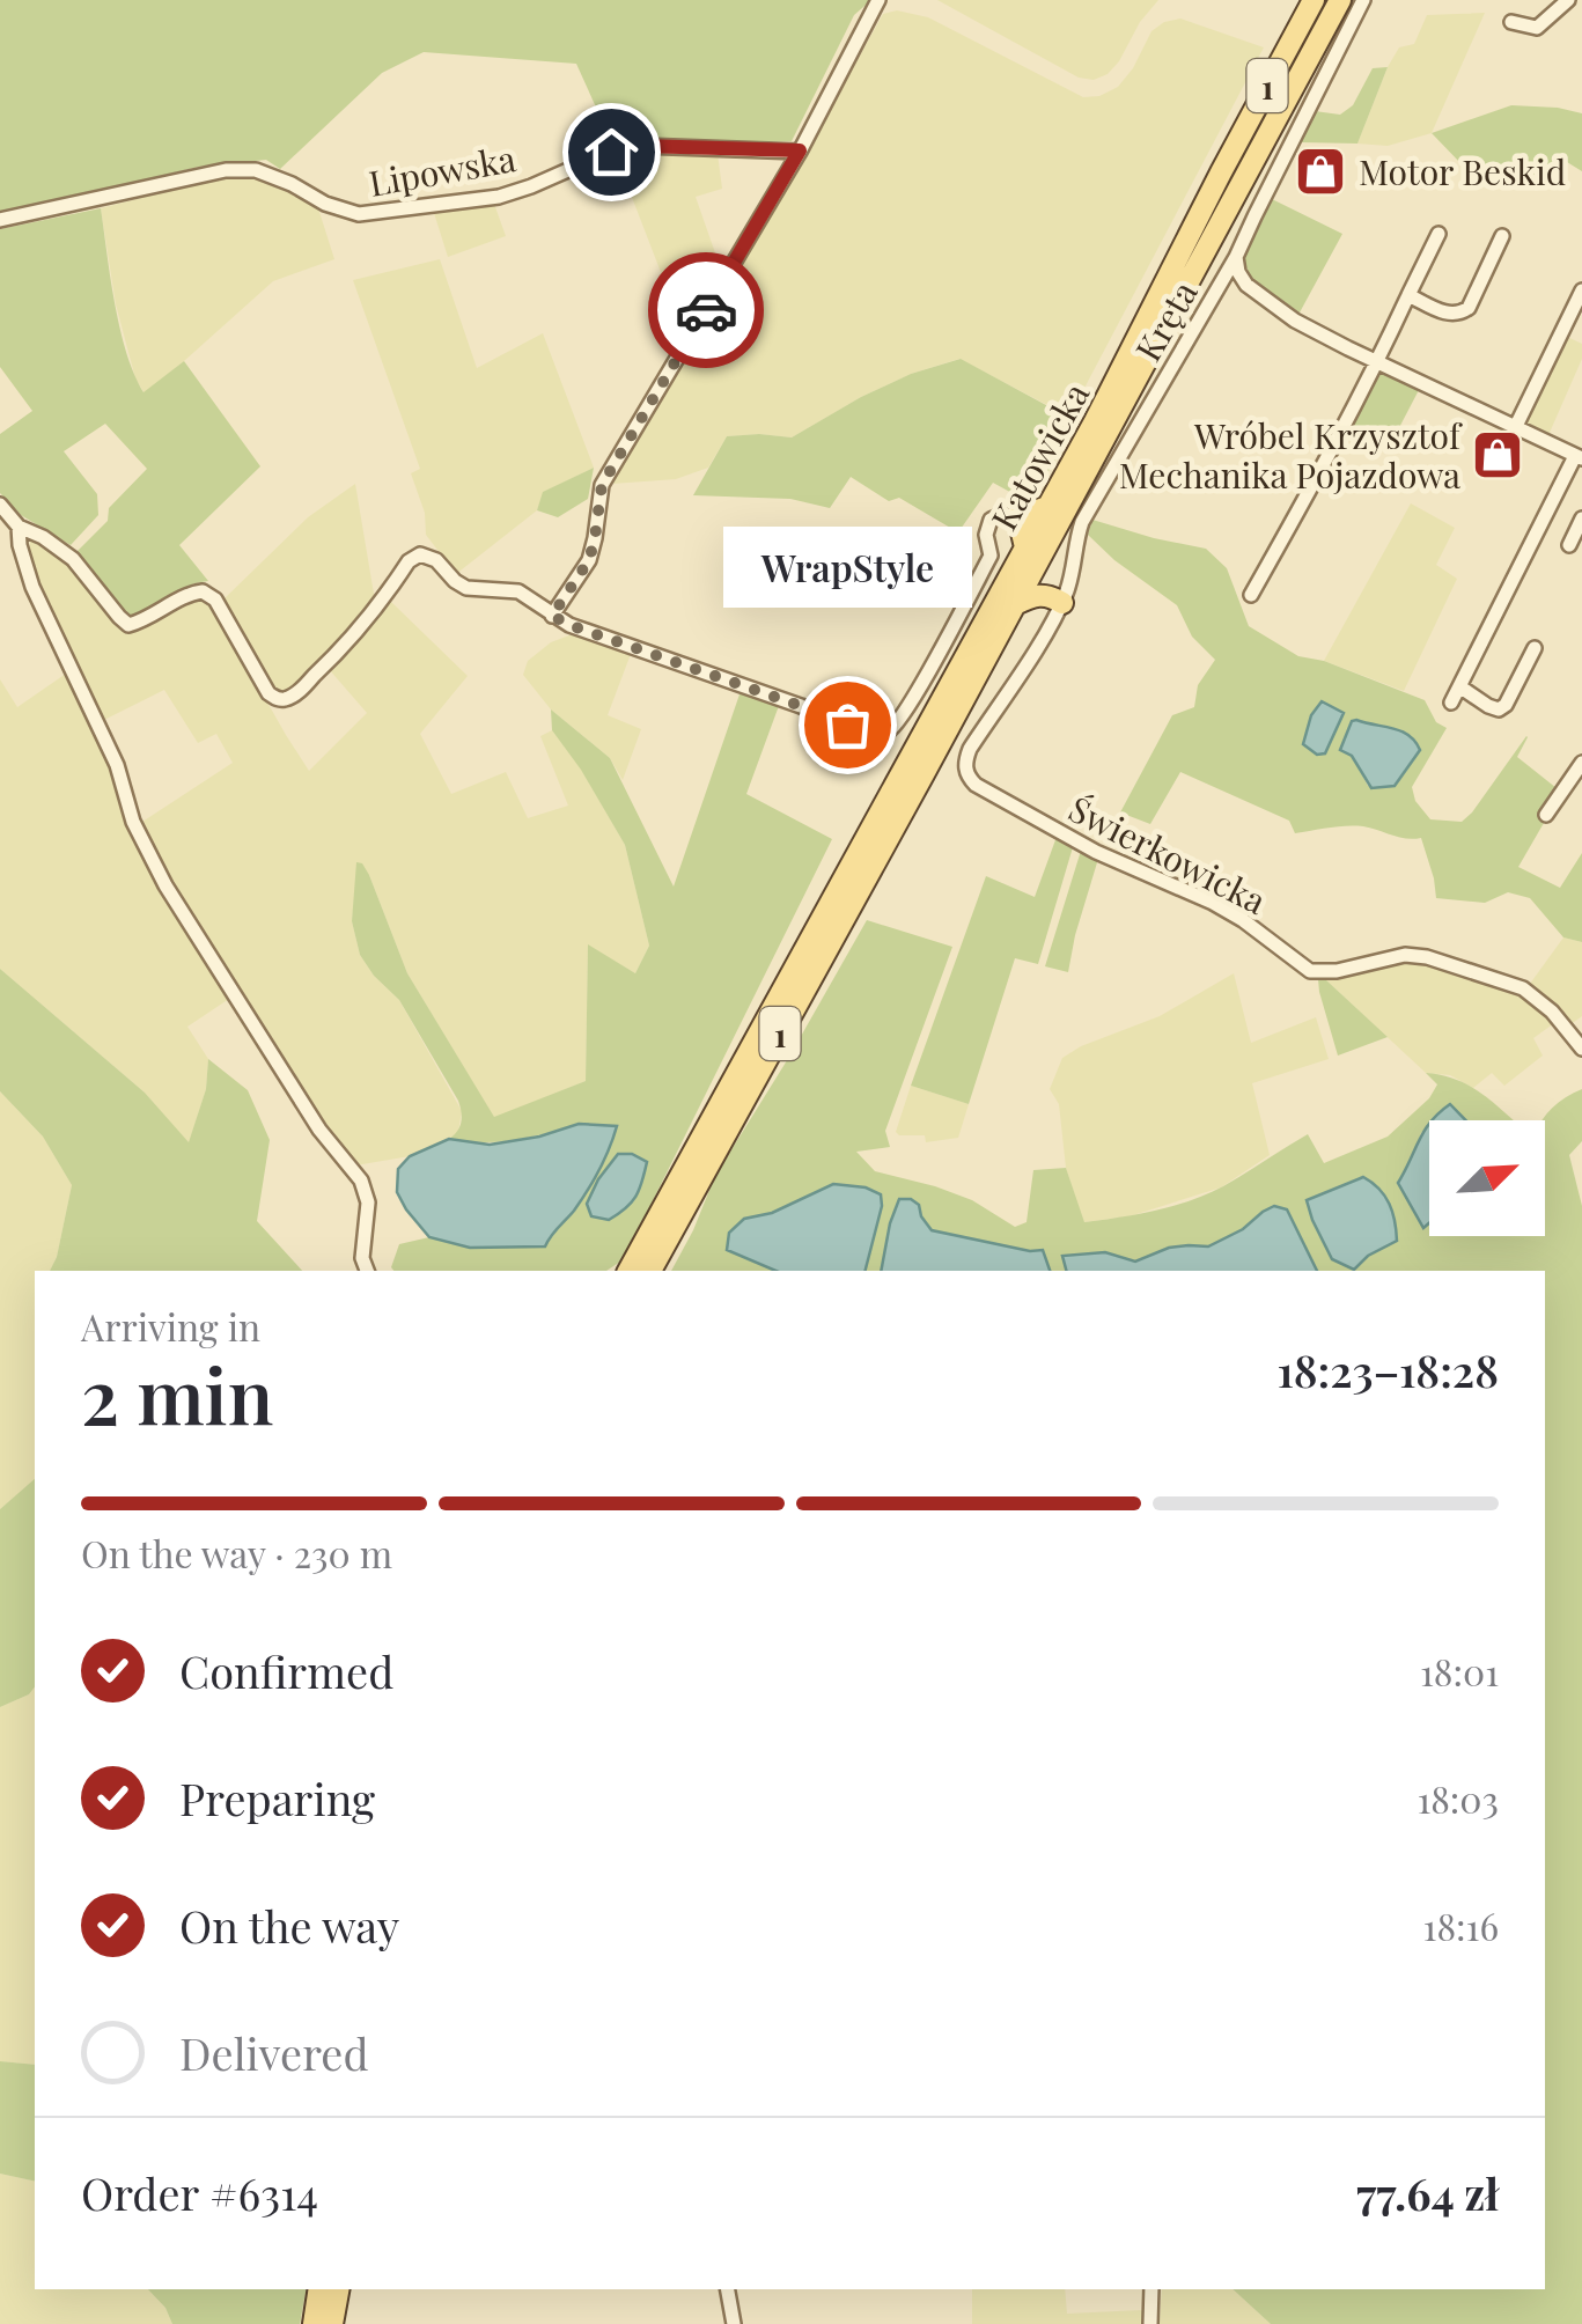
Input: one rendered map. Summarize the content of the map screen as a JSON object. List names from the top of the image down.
{
  "streets": {
    "main road": ["1", "Katowicka"],
    "street": ["Lipowska", "Kręta", "Świerkowicka"]
  },
  "crossings": [
    ["Kręta", "Świerkowicka"]
  ],
  "places": {
    "shop": ["Motor Beskid", "Wróbel Krzysztof Mechanika Pojazdowa"],
    "other": ["WrapStyle"]
  },
  "north": "top right",
  "page": {
    "bubble": "WrapStyle",
    "heading": ["2 min", "Arriving in", "18:23–18:28"],
    "panel": ["Order #6314", "77.64 zł"],
    "bar": "On the way · 230 m",
    "list": [
      ["Confirmed", "18:01"],
      ["Preparing", "18:03"],
      ["On the way", "18:16"],
      "Delivered"
    ]
  }
}
